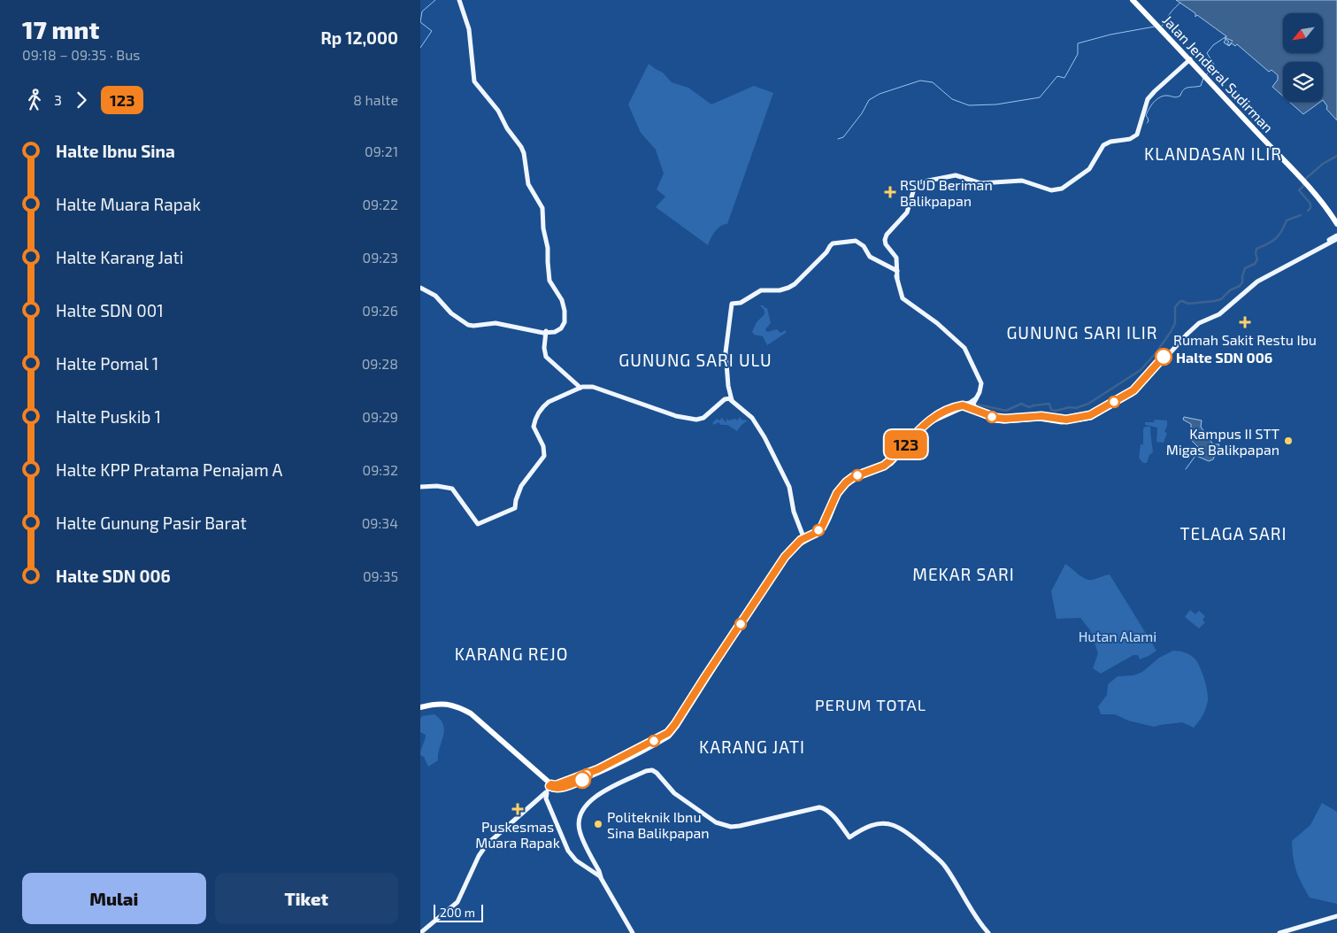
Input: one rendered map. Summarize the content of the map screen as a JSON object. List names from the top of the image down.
{
  "streets": {
    "highway": ["Jalan Jenderal Sudirman"]
  },
  "districts": [
    "KLANDASAN ILIR",
    "GUNUNG SARI ILIR",
    "GUNUNG SARI ULU",
    "TELAGA SARI",
    "MEKAR SARI",
    "KARANG REJO",
    "PERUM TOTAL",
    "KARANG JATI"
  ],
  "parks": ["Hutan Alami"],
  "places": {
    "health": ["RSUD Beriman Balikpapan", "Rumah Sakit Restu Ibu", "Puskesmas Muara Rapak"],
    "other": ["Halte SDN 006", "Kampus II STT Migas Balikpapan", "Politeknik Ibnu Sina Balikpapan"]
  },
  "lines": ["bus line 123"],
  "scale_bar": "200 m",
  "north": "bottom left",
  "page": {
    "heading": ["17 mnt", "09:18 – 09:35 · Bus", "Rp 12,000"],
    "on_map": "123",
    "legs": ["3", "123", "8 halte"],
    "list": [
      {
        "name": "Halte Ibnu Sina",
        "value": "09:21"
      },
      {
        "name": "Halte Muara Rapak",
        "value": "09:22"
      },
      {
        "name": "Halte Karang Jati",
        "value": "09:23"
      },
      {
        "name": "Halte SDN 001",
        "value": "09:26"
      },
      {
        "name": "Halte Pomal 1",
        "value": "09:28"
      },
      {
        "name": "Halte Puskib 1",
        "value": "09:29"
      },
      {
        "name": "Halte KPP Pratama Penajam A",
        "value": "09:32"
      },
      {
        "name": "Halte Gunung Pasir Barat",
        "value": "09:34"
      },
      {
        "name": "Halte SDN 006",
        "value": "09:35"
      }
    ],
    "buttons": ["Mulai", "Tiket"],
    "scale": "200 m"
  }
}
